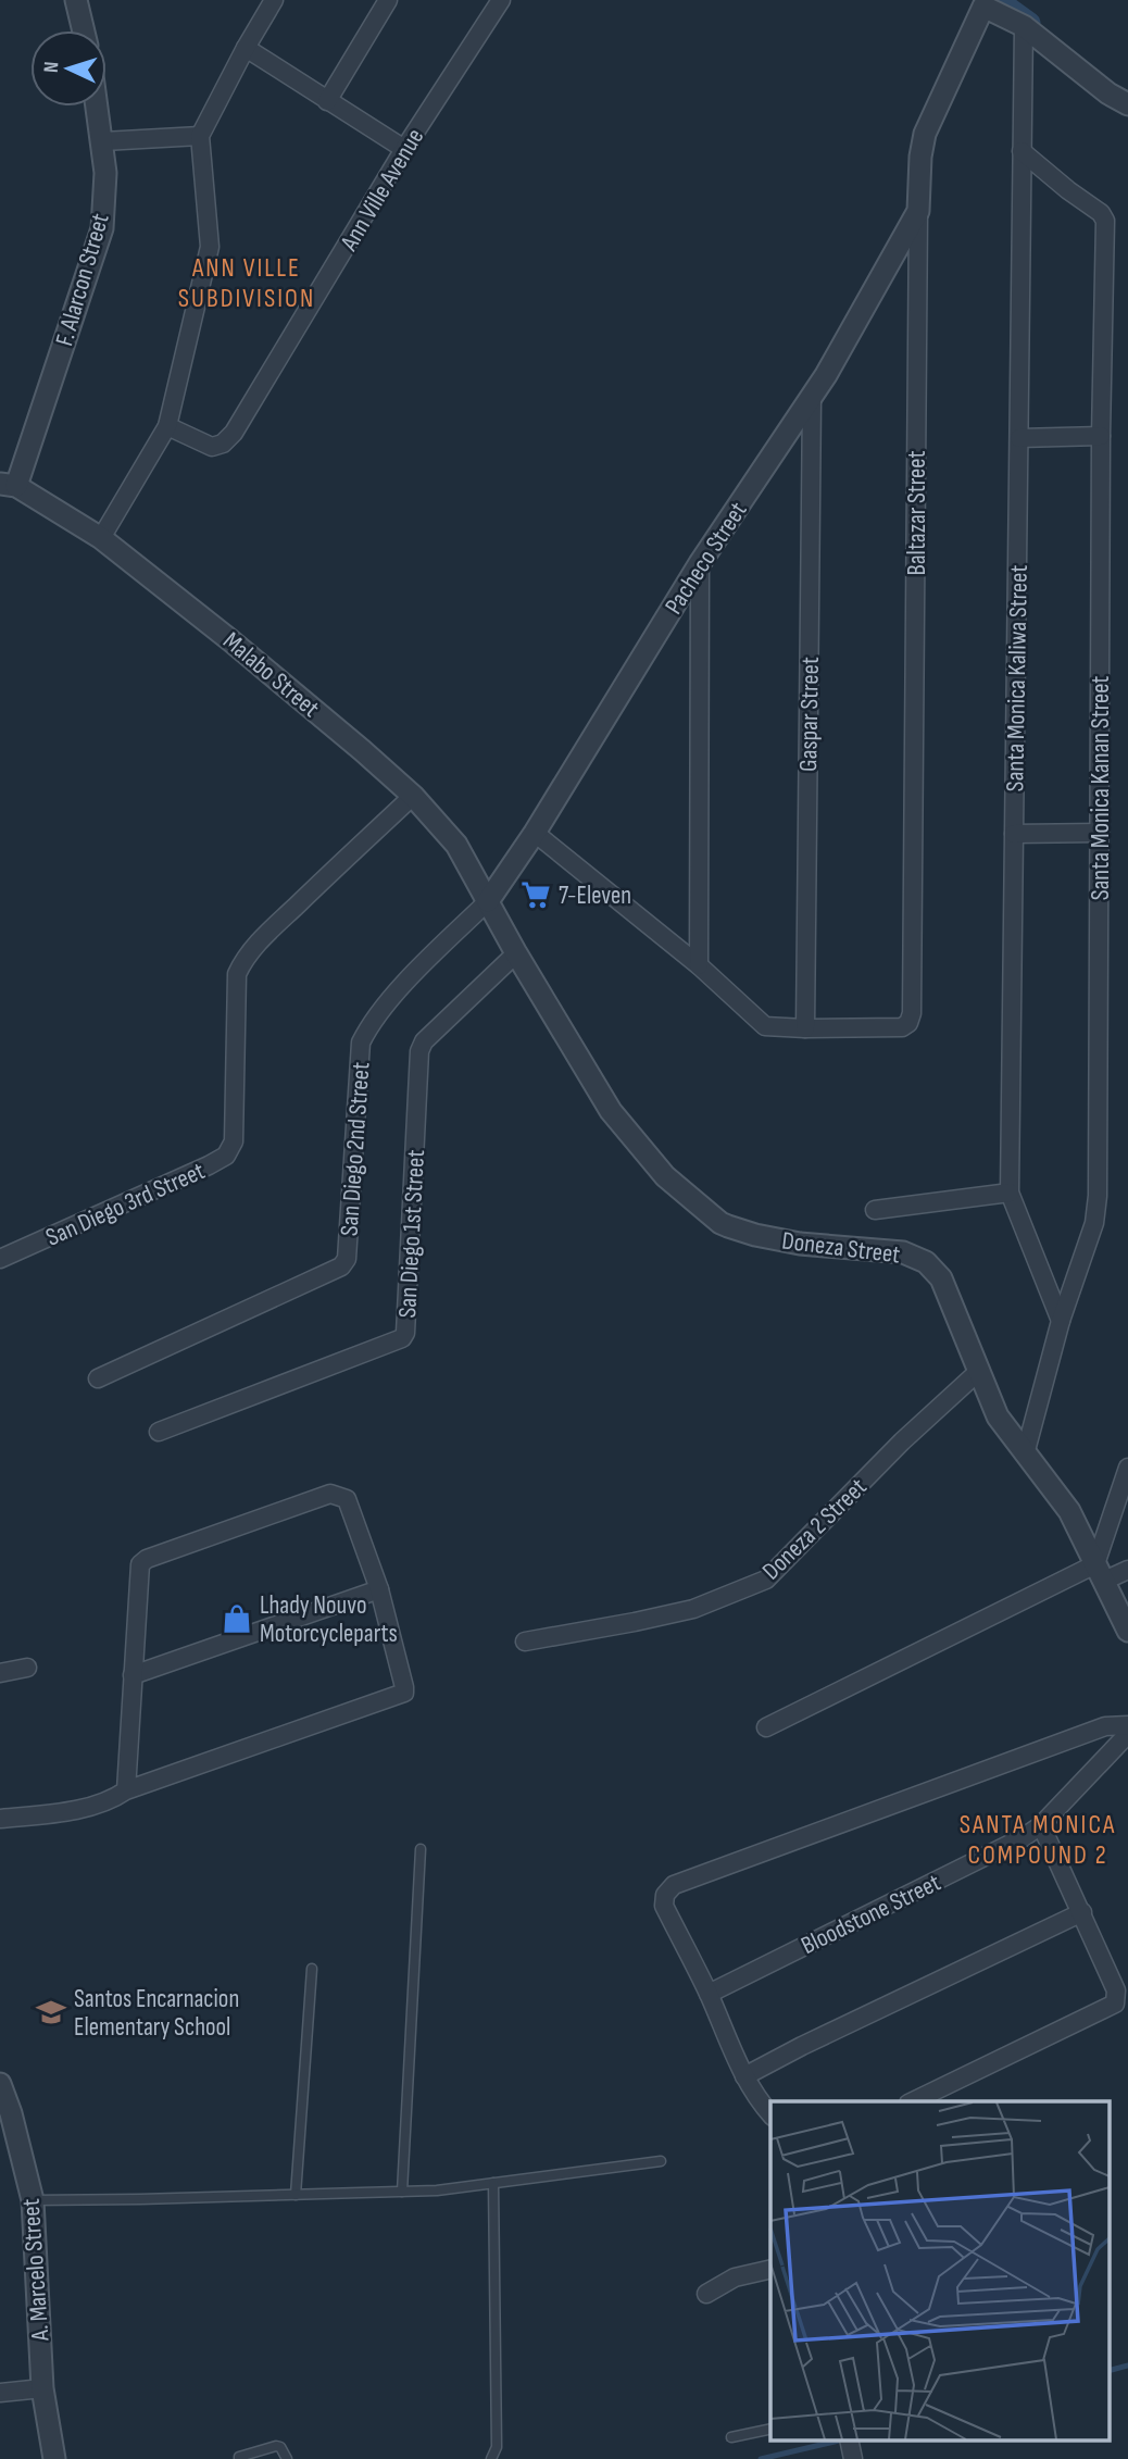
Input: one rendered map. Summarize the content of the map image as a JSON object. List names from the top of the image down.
{
  "streets": {
    "street": [
      "Ann Ville Avenue",
      "F. Alarcon Street",
      "Baltazar Street",
      "Pacheco Street",
      "Malabo Street",
      "Santa Monica Kaliwa Street",
      "Gaspar Street",
      "Santa Monica Kanan Street",
      "San Diego 2nd Street",
      "San Diego 3rd Street",
      "San Diego 1st Street",
      "Doneza Street",
      "Doneza 2 Street",
      "Bloodstone Street",
      "A. Marcelo Street"
    ]
  },
  "crossings": [
    ["F. Alarcon Street", "Malabo Street"],
    ["Baltazar Street", "Pacheco Street"],
    ["Baltazar Street", "Gaspar Street"],
    ["Pacheco Street", "Malabo Street"],
    ["Pacheco Street", "Gaspar Street"],
    ["Pacheco Street", "San Diego 2nd Street"],
    ["Pacheco Street", "Doneza Street"],
    ["Malabo Street", "San Diego 2nd Street"],
    ["Malabo Street", "San Diego 3rd Street"],
    ["Malabo Street", "Doneza Street"],
    ["Santa Monica Kaliwa Street", "Santa Monica Kanan Street"],
    ["Santa Monica Kanan Street", "Doneza Street"],
    ["San Diego 2nd Street", "Doneza Street"],
    ["San Diego 1st Street", "Doneza Street"],
    ["Doneza Street", "Doneza 2 Street"]
  ],
  "districts": ["ANN VILLE SUBDIVISION", "SANTA MONICA COMPOUND 2"],
  "places": {
    "supermarket": ["7-Eleven"],
    "shop": ["Lhady Nouvo Motorcycleparts"],
    "school or university": ["Santos Encarnacion Elementary School"]
  },
  "north": "left"
}
